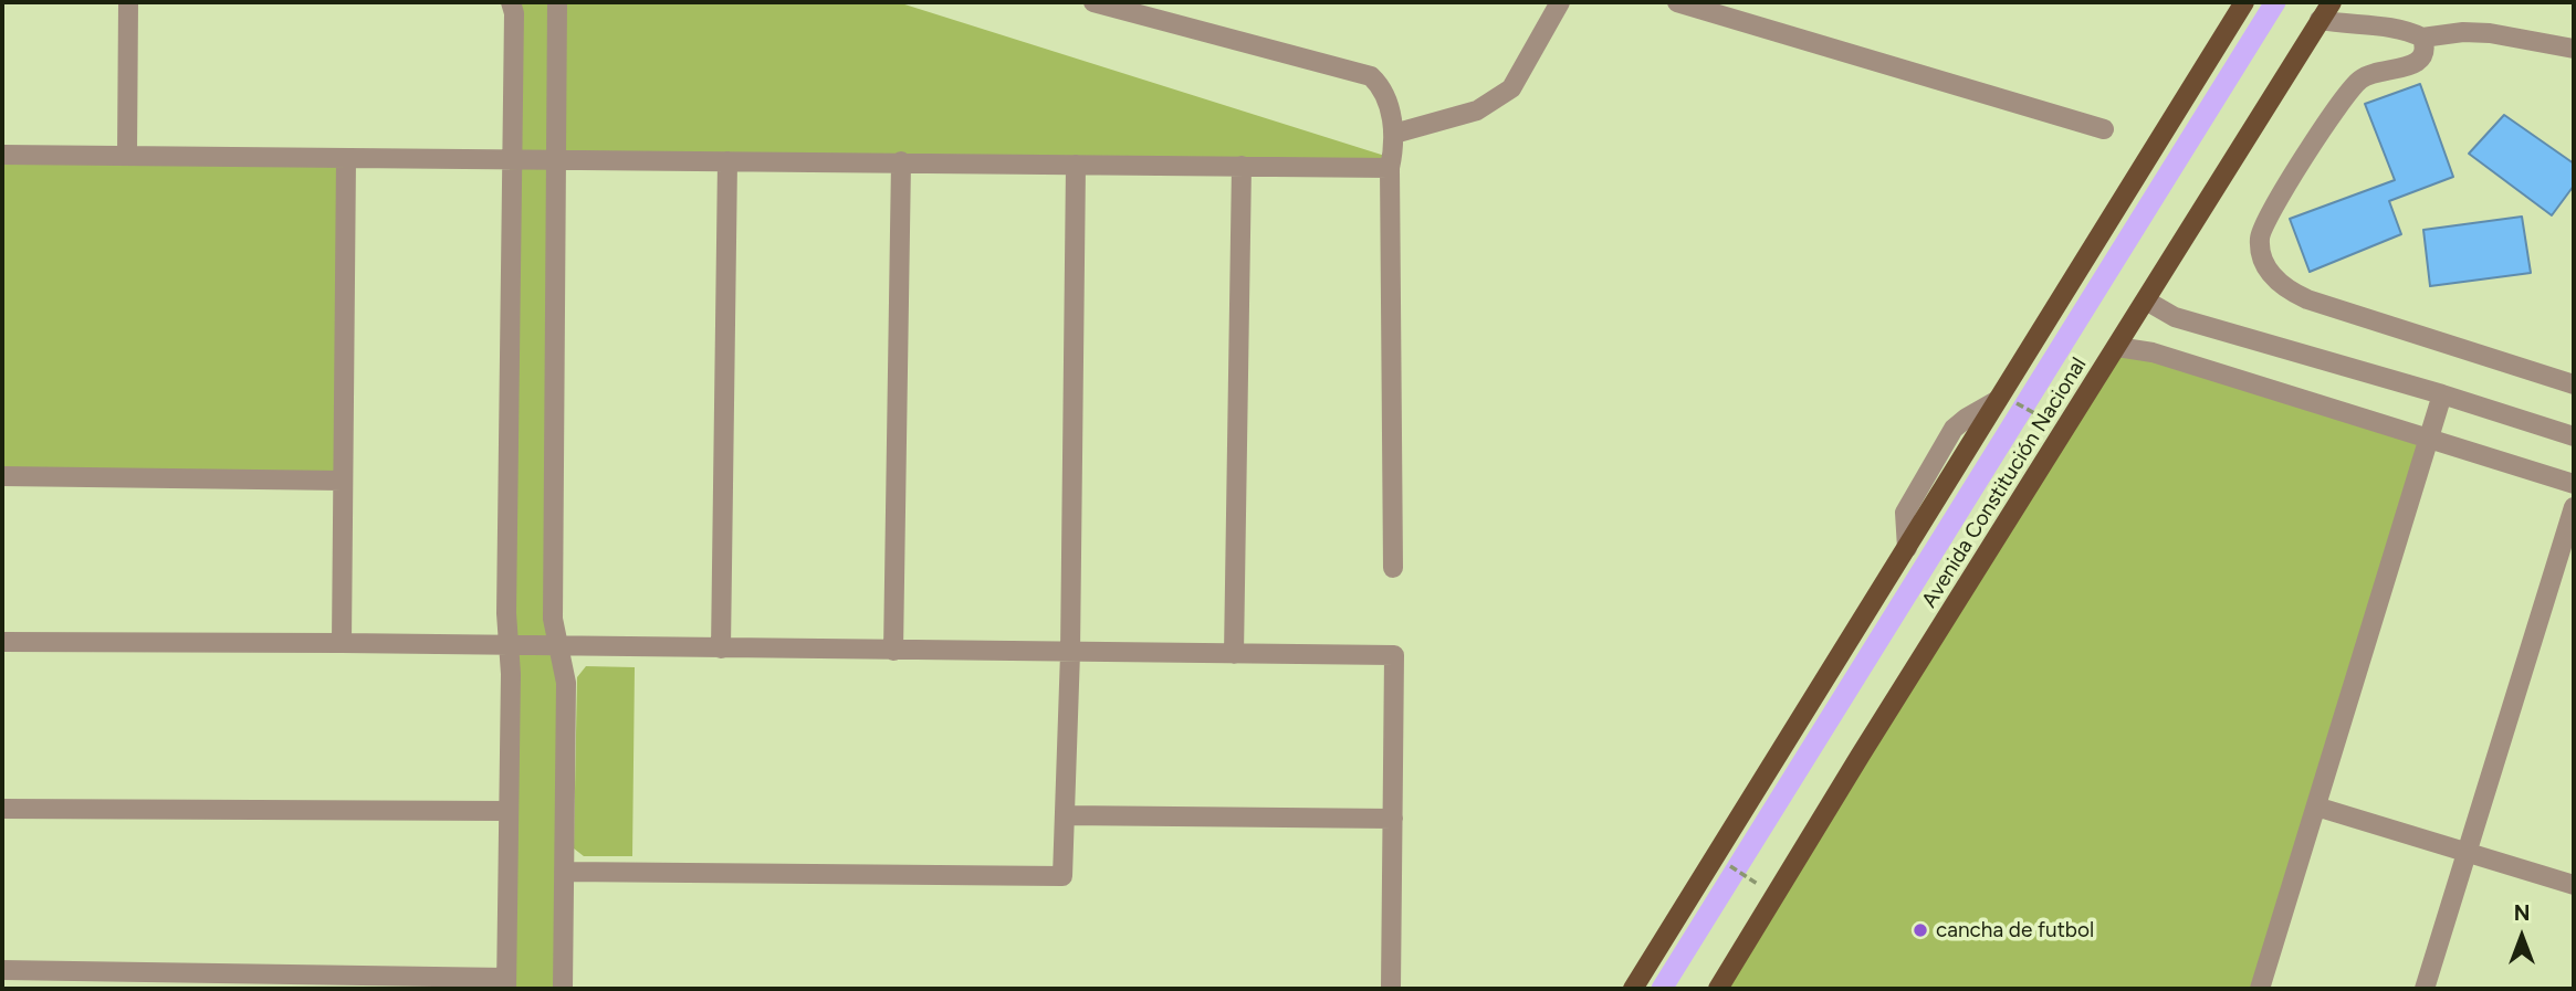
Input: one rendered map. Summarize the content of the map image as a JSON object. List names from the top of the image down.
{
  "streets": {
    "main road": ["Avenida Constitución Nacional"]
  },
  "places": ["cancha de futbol"],
  "north": "top"
}
